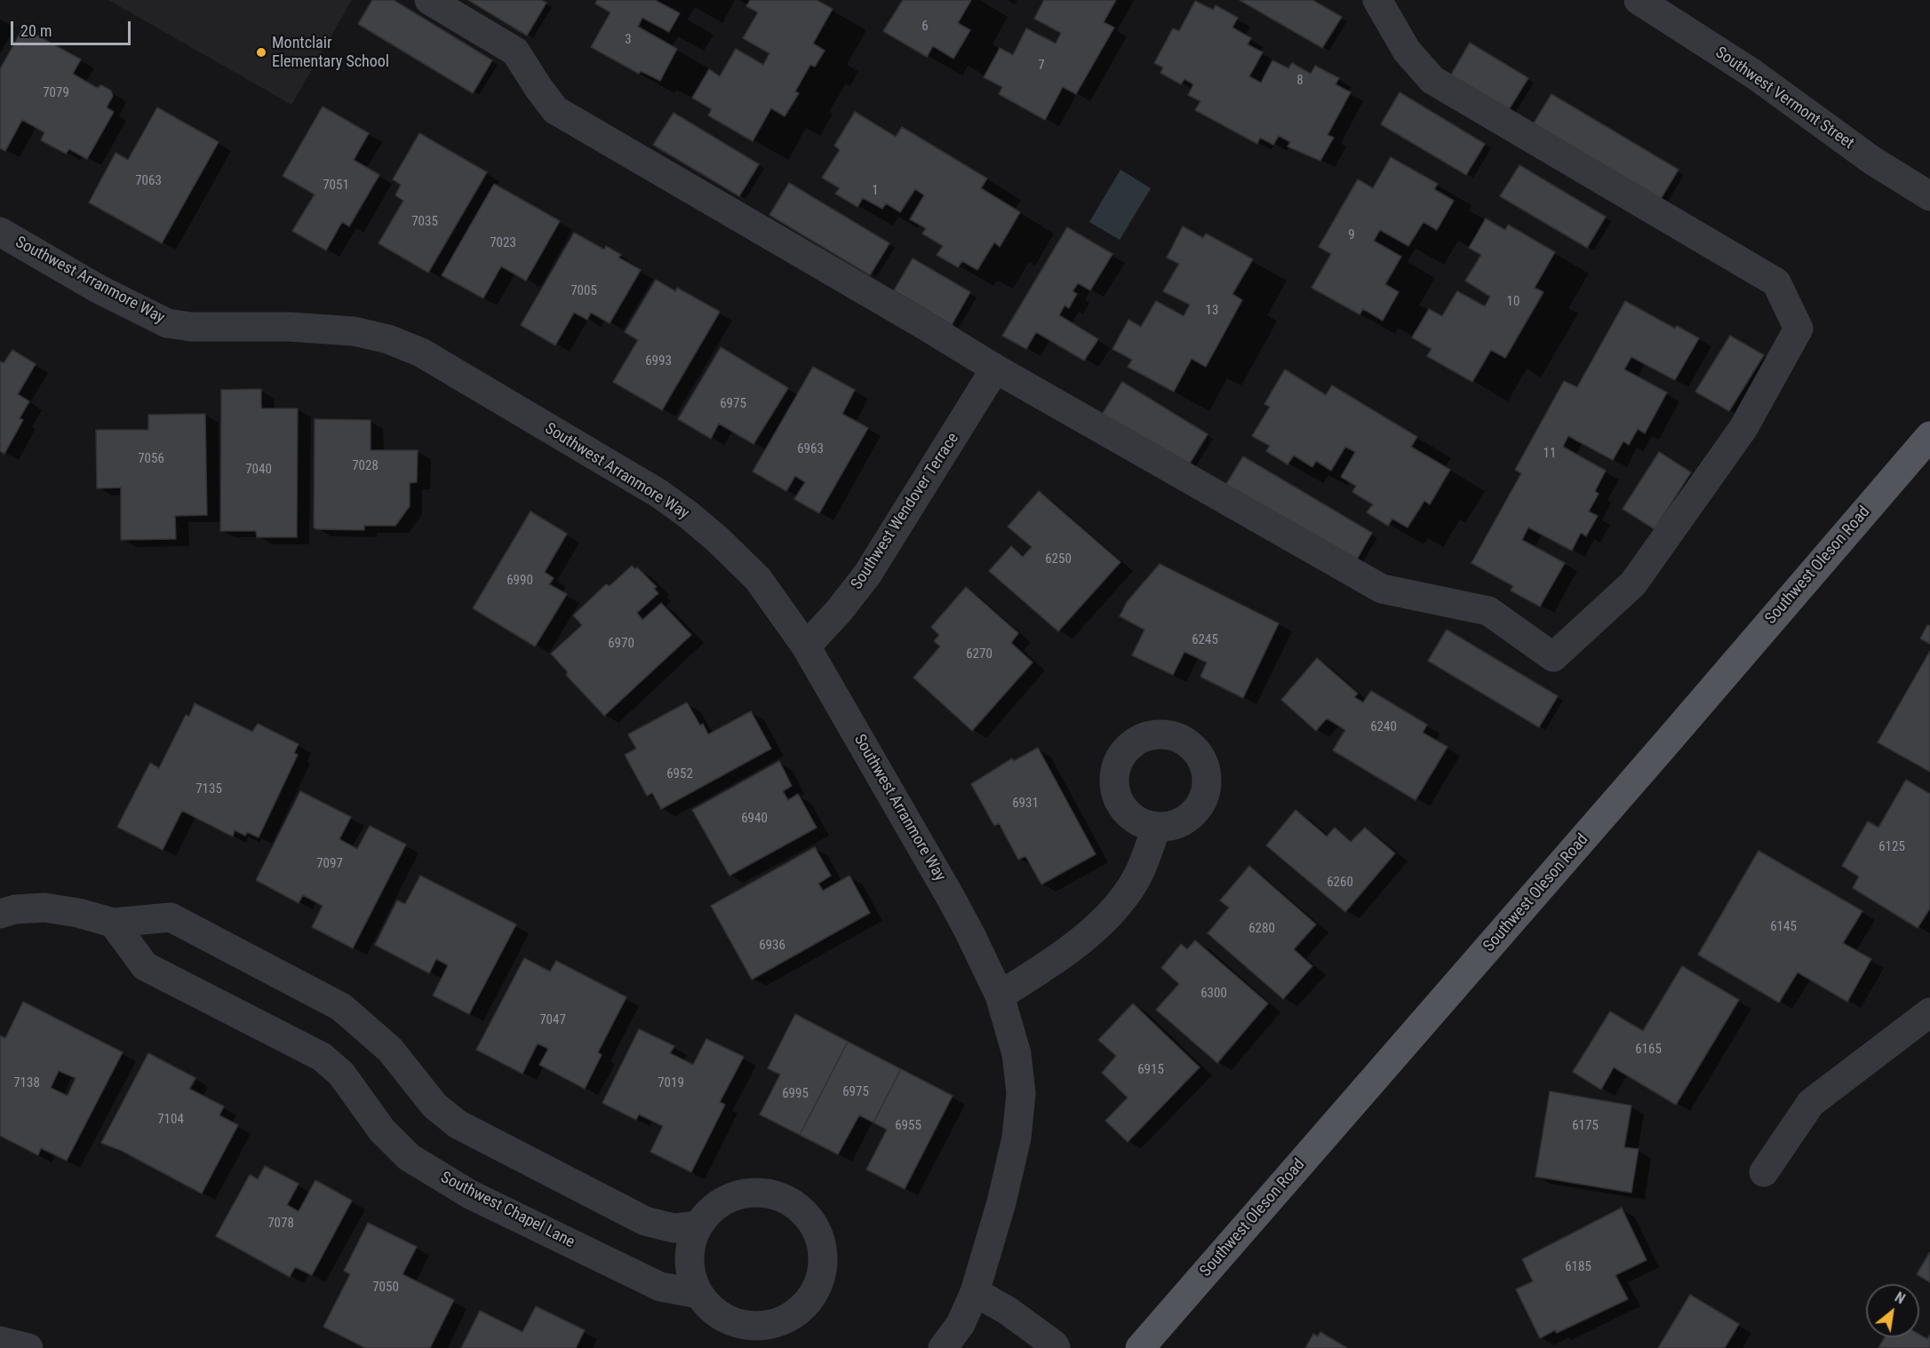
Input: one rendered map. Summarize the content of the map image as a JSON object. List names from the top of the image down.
{
  "streets": {
    "main road": ["Southwest Oleson Road"],
    "street": [
      "Southwest Vermont Street",
      "Southwest Arranmore Way",
      "Southwest Wendover Terrace",
      "Southwest Chapel Lane"
    ]
  },
  "crossings": [
    ["Southwest Arranmore Way", "Southwest Wendover Terrace"]
  ],
  "places": ["Montclair Elementary School"],
  "house_numbers": [
    "6",
    "3",
    "7",
    "8",
    "7079",
    "7063",
    "7051",
    "1",
    "7035",
    "9",
    "7023",
    "7005",
    "10",
    "13",
    "6993",
    "6975",
    "6963",
    "11",
    "7056",
    "7028",
    "7040",
    "6250",
    "6990",
    "6245",
    "6970",
    "6270",
    "6240",
    "6952",
    "7135",
    "6931",
    "6940",
    "6125",
    "7097",
    "6260",
    "6145",
    "6280",
    "6936",
    "6300",
    "7047",
    "6165",
    "6915",
    "7138",
    "7019",
    "6975",
    "6995",
    "7104",
    "6955",
    "6175",
    "7078",
    "6185",
    "7050"
  ],
  "scale_bar": "20 m",
  "north": "top right"
}
